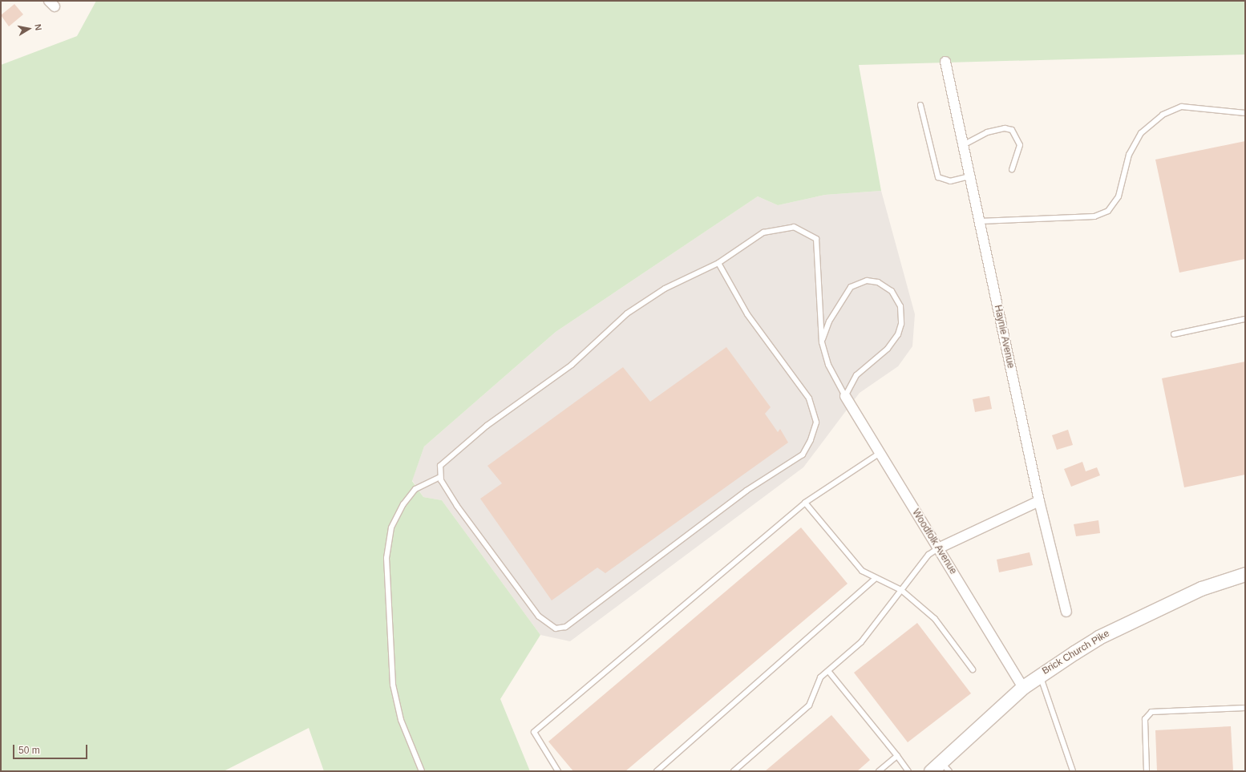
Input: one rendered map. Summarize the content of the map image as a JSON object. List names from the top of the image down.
{
  "streets": {
    "main road": ["Brick Church Pike"],
    "street": ["Haynie Avenue", "Woodfolk Avenue"]
  },
  "crossings": [
    ["Woodfolk Avenue", "Brick Church Pike"]
  ],
  "scale_bar": "50 m",
  "north": "right"
}
